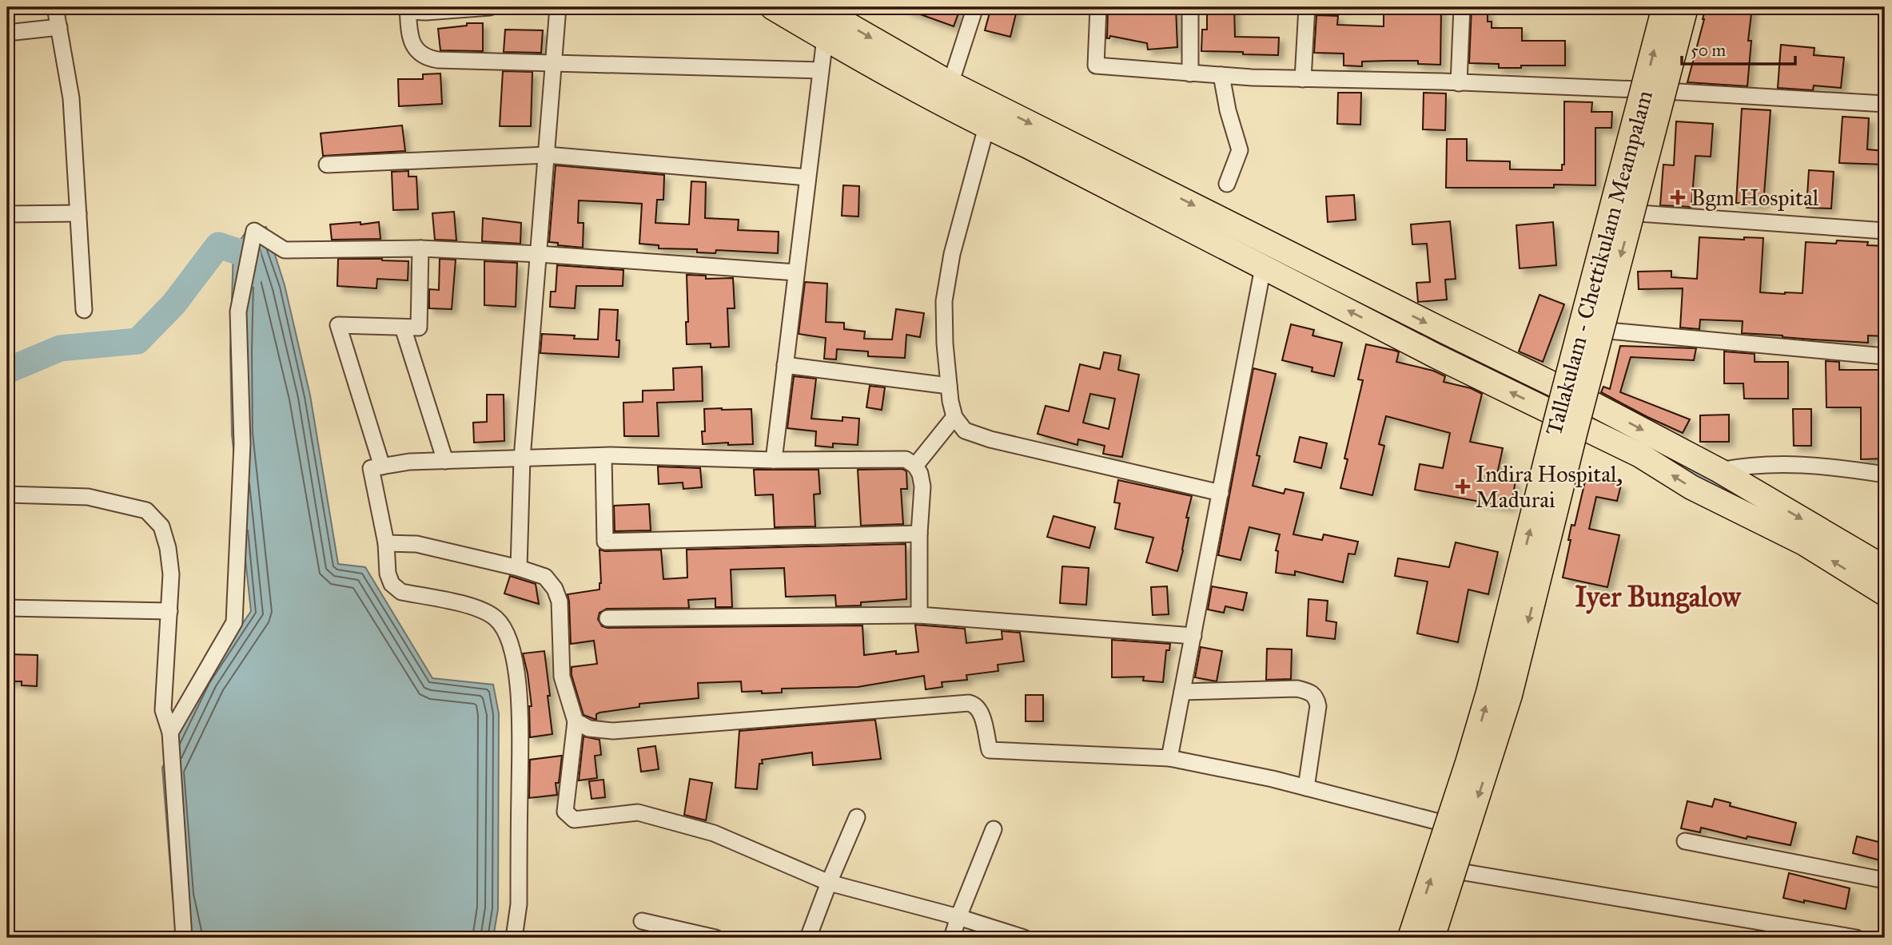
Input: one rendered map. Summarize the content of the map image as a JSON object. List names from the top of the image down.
{
  "streets": {
    "highway": ["Tallakulam - Chettikulam Meampalam"]
  },
  "districts": ["Iyer Bungalow"],
  "places": {
    "health": ["Bgm Hospital", "Indira Hospital, Madurai"]
  },
  "scale_bar": "50 m"
}
